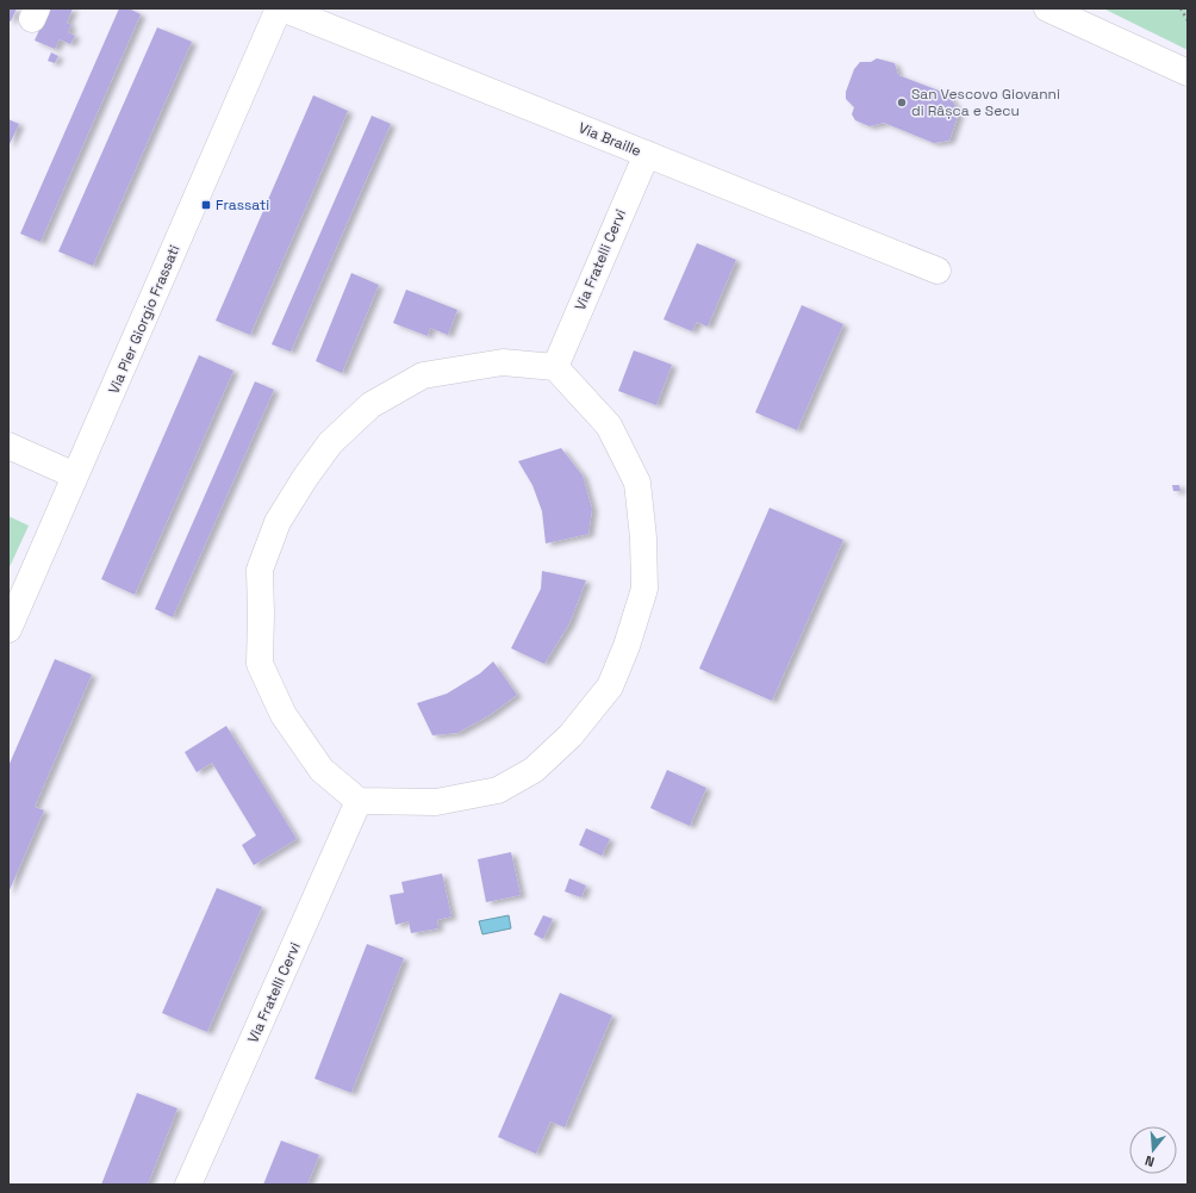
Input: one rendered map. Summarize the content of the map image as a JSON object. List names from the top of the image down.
{
  "streets": {
    "street": ["Via Braille", "Via Fratelli Cervi", "Via Pier Giorgio Frassati"]
  },
  "crossings": [
    ["Via Braille", "Via Fratelli Cervi"]
  ],
  "places": {
    "other": ["San Vescovo Giovanni di Râșca e Secu"],
    "transit": ["Frassati"]
  },
  "north": "bottom"
}
